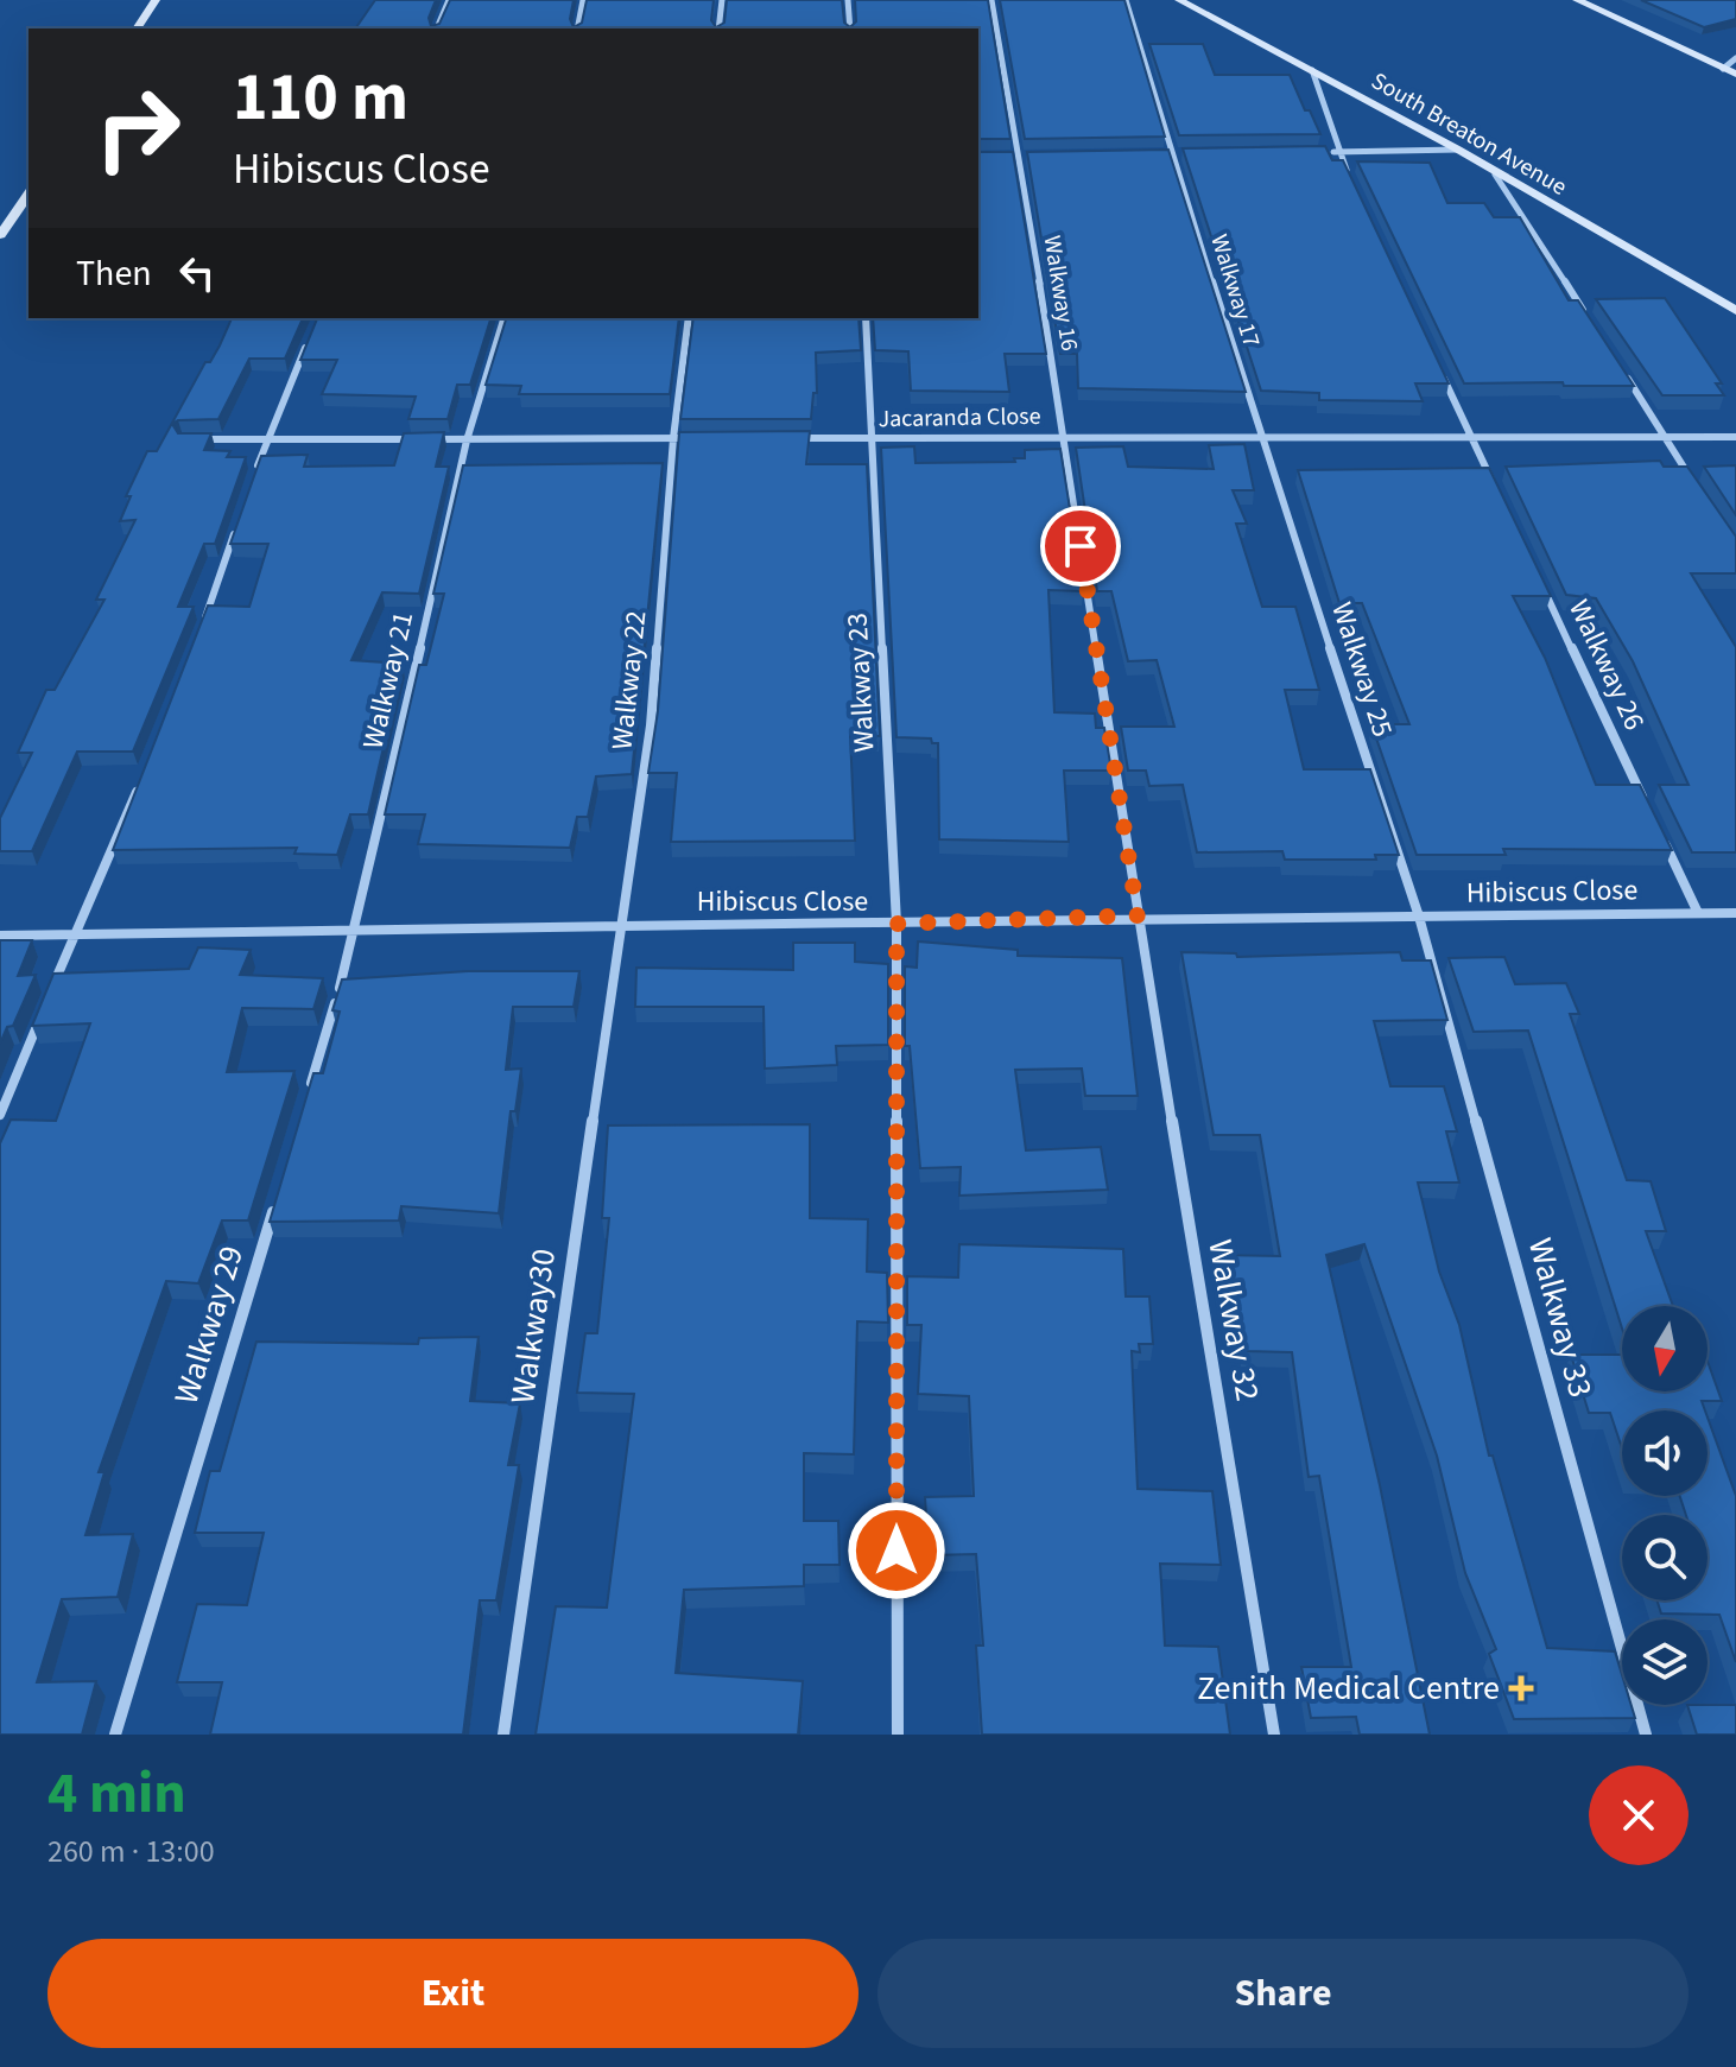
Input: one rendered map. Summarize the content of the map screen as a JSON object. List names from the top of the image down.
{
  "streets": {
    "street": [
      "South Breaton Avenue",
      "Walkway 17",
      "Walkway 16",
      "Jacaranda Close",
      "Walkway 26",
      "Walkway 25",
      "Walkway 21",
      "Walkway 22",
      "Walkway 23",
      "Hibiscus Close",
      "Walkway 33",
      "Walkway 32",
      "Walkway 29",
      "Walkway30"
    ]
  },
  "crossings": [
    ["Walkway 17", "Jacaranda Close"],
    ["Walkway 17", "Walkway 25"],
    ["Walkway 16", "Jacaranda Close"],
    ["Walkway 16", "Hibiscus Close"],
    ["Walkway 16", "Walkway 32"],
    ["Jacaranda Close", "Walkway 25"],
    ["Jacaranda Close", "Walkway 23"],
    ["Walkway 25", "Hibiscus Close"],
    ["Walkway 25", "Walkway 33"],
    ["Walkway 21", "Hibiscus Close"],
    ["Walkway 22", "Hibiscus Close"],
    ["Walkway 22", "Walkway30"],
    ["Walkway 23", "Hibiscus Close"],
    ["Hibiscus Close", "Walkway 33"],
    ["Hibiscus Close", "Walkway 32"],
    ["Hibiscus Close", "Walkway30"]
  ],
  "places": {
    "health": ["Zenith Medical Centre"]
  },
  "north": "bottom",
  "page": {
    "turn": ["110 m", "Hibiscus Close"],
    "then": "Then",
    "heading": ["4 min", "260 m · 13:00"],
    "buttons": ["Exit", "Share"]
  }
}
